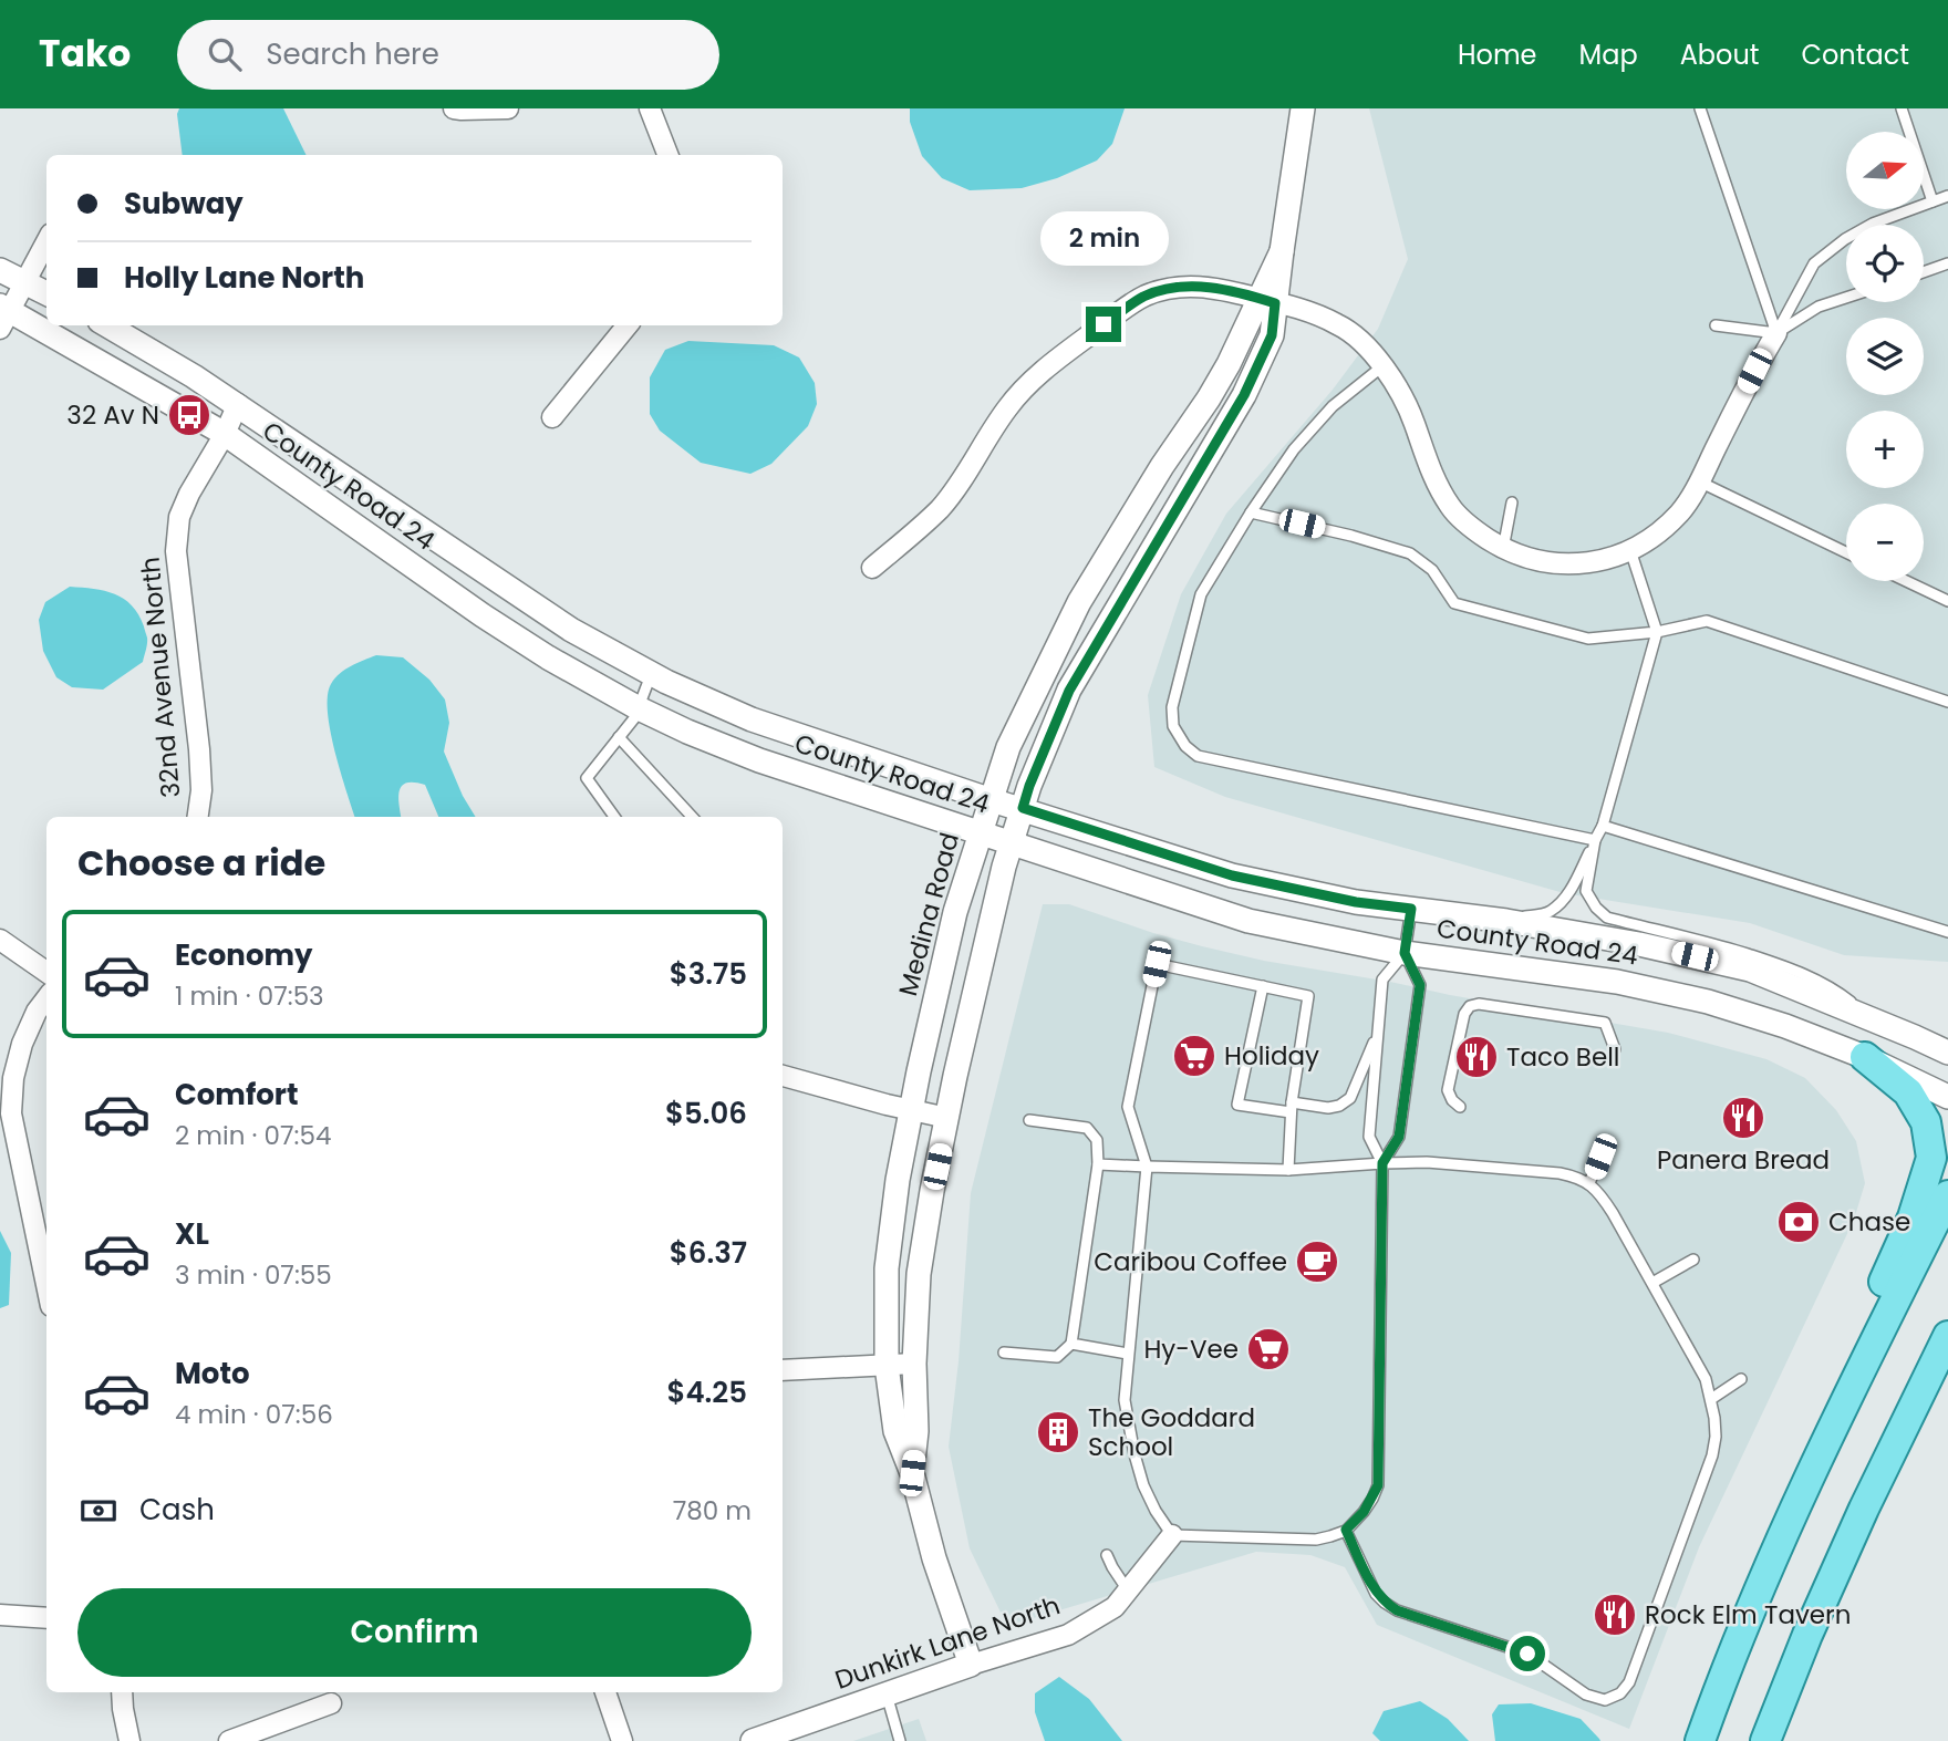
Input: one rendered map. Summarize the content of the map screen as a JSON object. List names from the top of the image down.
{
  "streets": {
    "street": [
      "County Road 24",
      "32nd Avenue North",
      "Medina Road",
      "Dunkirk Lane North"
    ]
  },
  "crossings": [
    ["County Road 24", "32nd Avenue North"],
    ["County Road 24", "Medina Road"],
    ["Medina Road", "Dunkirk Lane North"]
  ],
  "places": {
    "bus stop": ["32 Av N"],
    "supermarket": ["Holiday", "Hy-Vee"],
    "restaurant": ["Taco Bell", "Panera Bread", "Rock Elm Tavern"],
    "bank": ["Chase"],
    "cafe": ["Caribou Coffee"],
    "building": ["The Goddard School"]
  },
  "north": "right",
  "page": {
    "header": "Tako",
    "search": "Search here",
    "nav": [
      "Home",
      "Map",
      "About",
      "Contact"
    ],
    "map_buttons": ["+", "−"],
    "banner": ["Subway", "Holly Lane North"],
    "bubble": "2 min",
    "heading": "Choose a ride",
    "list": [
      {
        "name": "Economy",
        "note": "1 min · 07:53",
        "value": "$3.75"
      },
      {
        "name": "Comfort",
        "note": "2 min · 07:54",
        "value": "$5.06"
      },
      {
        "name": "XL",
        "note": "3 min · 07:55",
        "value": "$6.37"
      },
      {
        "name": "Moto",
        "note": "4 min · 07:56",
        "value": "$4.25"
      }
    ],
    "pay": ["Cash", "780 m"],
    "buttons": "Confirm"
  }
}
